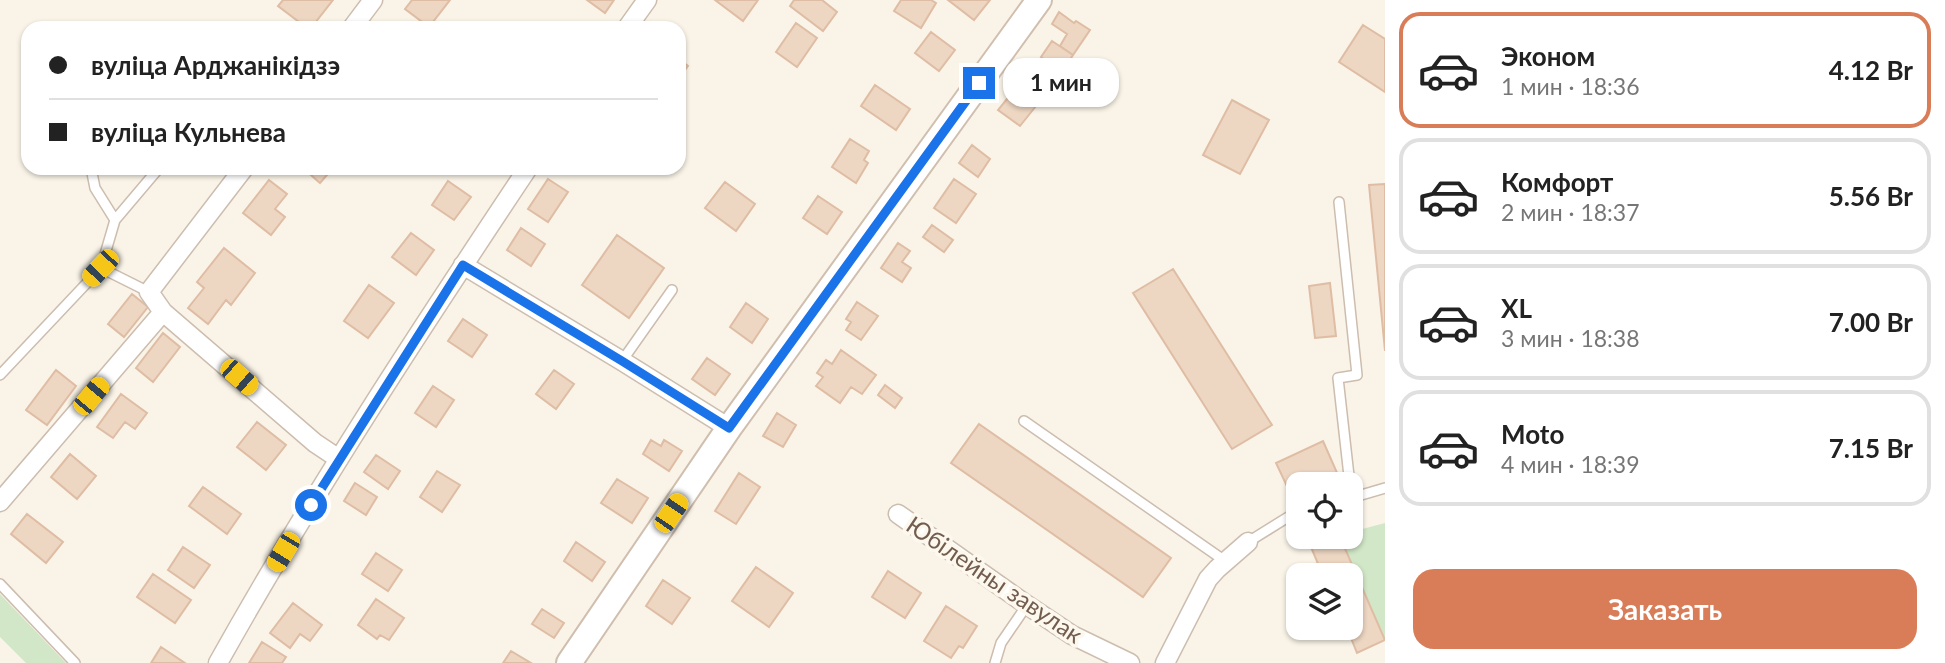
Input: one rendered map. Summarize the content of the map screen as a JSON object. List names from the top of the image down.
{
  "streets": {
    "street": ["Юбілейны завулак"]
  },
  "page": {
    "list": [
      {
        "name": "Эконом",
        "note": "1 мин · 18:36",
        "value": "4.12 Br"
      },
      {
        "name": "Комфорт",
        "note": "2 мин · 18:37",
        "value": "5.56 Br"
      },
      {
        "name": "XL",
        "note": "3 мин · 18:38",
        "value": "7.00 Br"
      },
      {
        "name": "Moto",
        "note": "4 мин · 18:39",
        "value": "7.15 Br"
      }
    ],
    "banner": ["вуліца Арджанікідзэ", "вуліца Кульнева"],
    "bubble": "1 мин",
    "buttons": "Заказать"
  }
}
